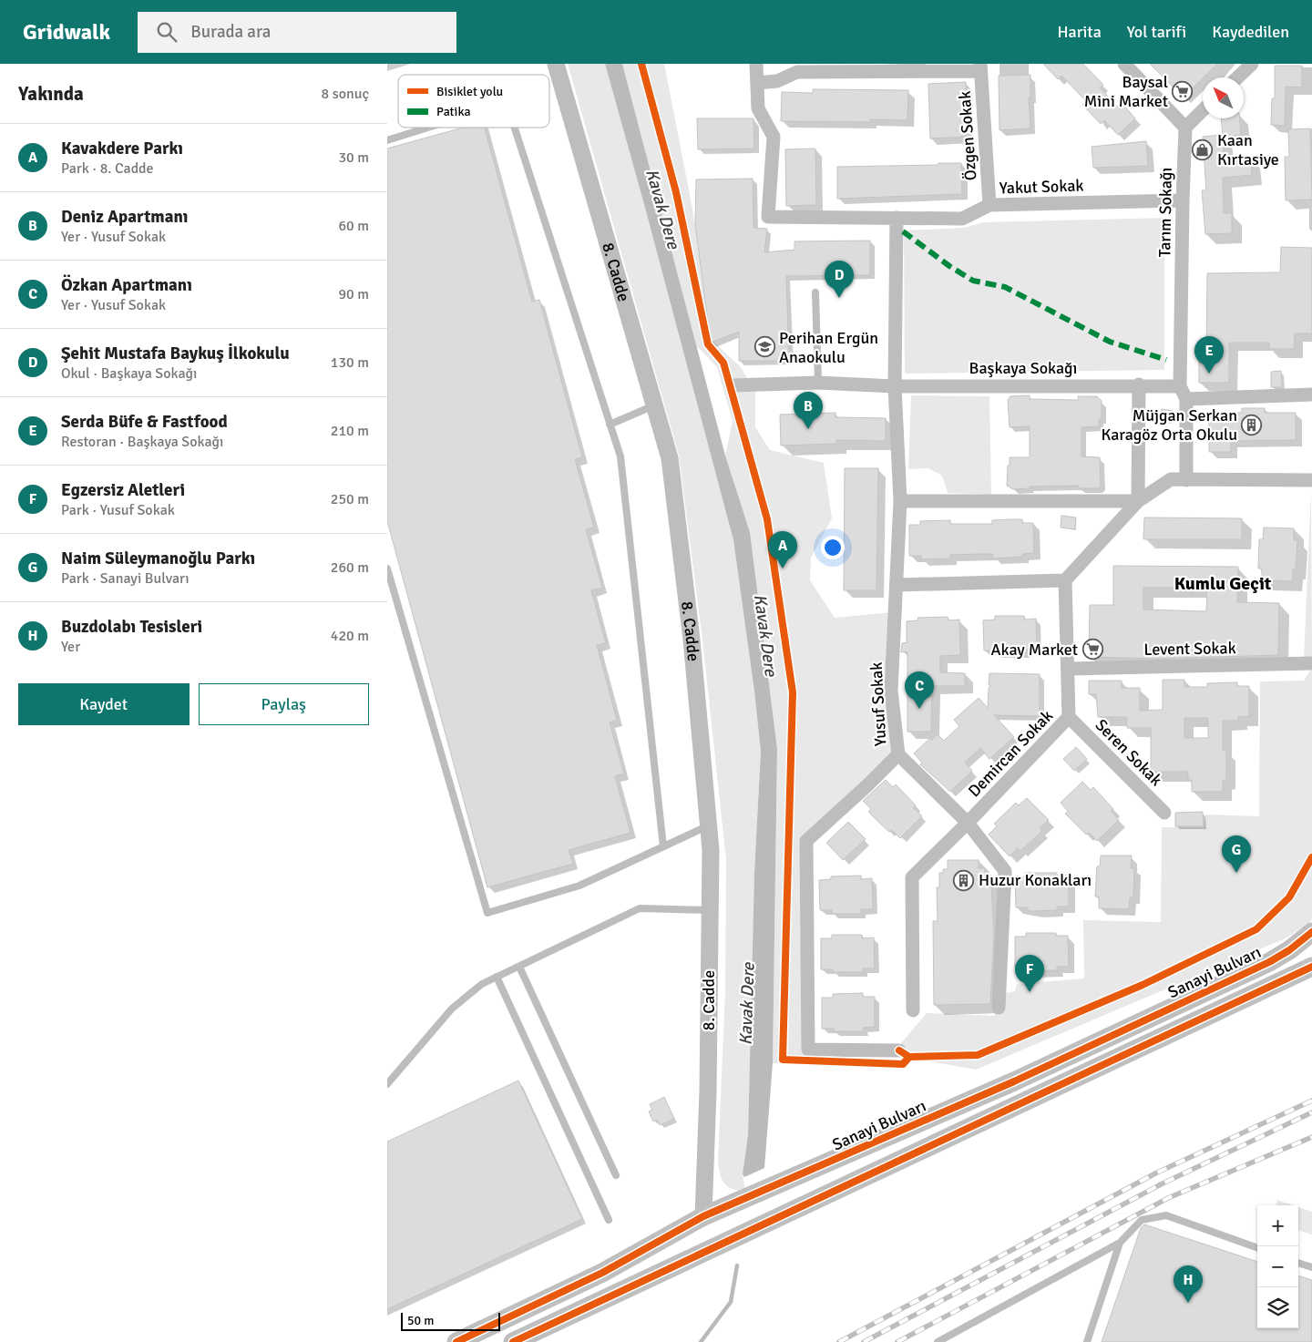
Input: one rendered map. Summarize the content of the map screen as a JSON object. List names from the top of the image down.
{
  "streets": {
    "main road": ["Sanayi Bulvarı"],
    "street": [
      "Özgen Sokak",
      "Yakut Sokak",
      "Tarım Sokağı",
      "8. Cadde",
      "Başkaya Sokağı",
      "Levent Sokak",
      "Yusuf Sokak",
      "Seren Sokak",
      "Demircan Sokak"
    ]
  },
  "crossings": [
    ["Özgen Sokak", "Yakut Sokak"],
    ["Yakut Sokak", "Tarım Sokağı"],
    ["Tarım Sokağı", "Başkaya Sokağı"],
    ["8. Cadde", "Sanayi Bulvarı"],
    ["Başkaya Sokağı", "Yusuf Sokak"],
    ["Levent Sokak", "Demircan Sokak"],
    ["Yusuf Sokak", "Demircan Sokak"],
    ["Seren Sokak", "Demircan Sokak"]
  ],
  "districts": ["Kumlu Geçit"],
  "water": ["Kavak Dere"],
  "places": {
    "supermarket": ["Baysal Mini Market", "Akay Market"],
    "shop": ["Kaan Kırtasiye"],
    "school or university": ["Perihan Ergün Anaokulu"],
    "building": ["Müjgan Serkan Karagöz Orta Okulu", "Huzur Konakları"]
  },
  "legend": ["Bisiklet yolu", "Patika"],
  "scale_bar": "50 m",
  "north": "top left",
  "page": {
    "header": "Gridwalk",
    "search": "Burada ara",
    "nav": ["Harita", "Yol tarifi", "Kaydedilen"],
    "heading": ["Yakında", "8 sonuç"],
    "list": [
      {
        "mark": "A",
        "name": "Kavakdere Parkı",
        "note": "Park · 8. Cadde",
        "value": "30 m"
      },
      {
        "mark": "B",
        "name": "Deniz Apartmanı",
        "note": "Yer · Yusuf Sokak",
        "value": "60 m"
      },
      {
        "mark": "C",
        "name": "Özkan Apartmanı",
        "note": "Yer · Yusuf Sokak",
        "value": "90 m"
      },
      {
        "mark": "D",
        "name": "Şehit Mustafa Baykuş İlkokulu",
        "note": "Okul · Başkaya Sokağı",
        "value": "130 m"
      },
      {
        "mark": "E",
        "name": "Serda Büfe & Fastfood",
        "note": "Restoran · Başkaya Sokağı",
        "value": "210 m"
      },
      {
        "mark": "F",
        "name": "Egzersiz Aletleri",
        "note": "Park · Yusuf Sokak",
        "value": "250 m"
      },
      {
        "mark": "G",
        "name": "Naim Süleymanoğlu Parkı",
        "note": "Park · Sanayi Bulvarı",
        "value": "260 m"
      },
      {
        "mark": "H",
        "name": "Buzdolabı Tesisleri",
        "note": "Yer",
        "value": "420 m"
      }
    ],
    "pins": [
      "D",
      "E",
      "B",
      "A",
      "C",
      "G",
      "F",
      "H"
    ],
    "buttons": ["Kaydet", "Paylaş"],
    "map_buttons": ["+", "−"],
    "scale": "50 m"
  }
}
